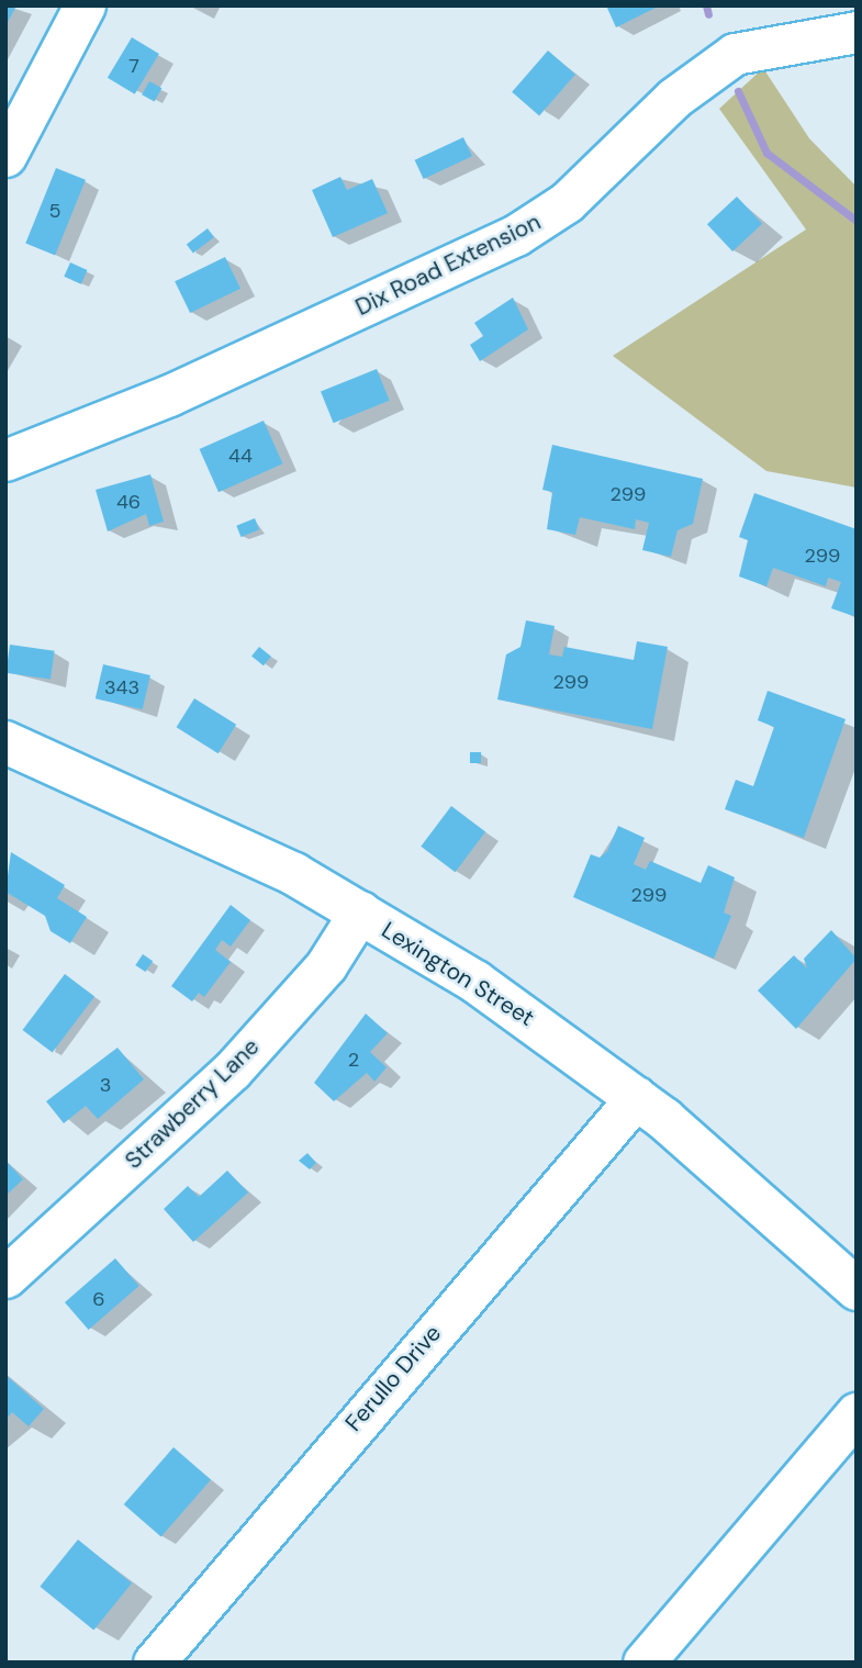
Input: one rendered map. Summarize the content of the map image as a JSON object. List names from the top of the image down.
{
  "streets": {
    "main road": ["Lexington Street"],
    "street": ["Dix Road Extension", "Strawberry Lane", "Ferullo Drive"]
  },
  "crossings": [
    ["Lexington Street", "Strawberry Lane"],
    ["Lexington Street", "Ferullo Drive"]
  ],
  "house_numbers": [
    "7",
    "5",
    "44",
    "299",
    "46",
    "299",
    "299",
    "343",
    "299",
    "2",
    "3",
    "6"
  ]
}
